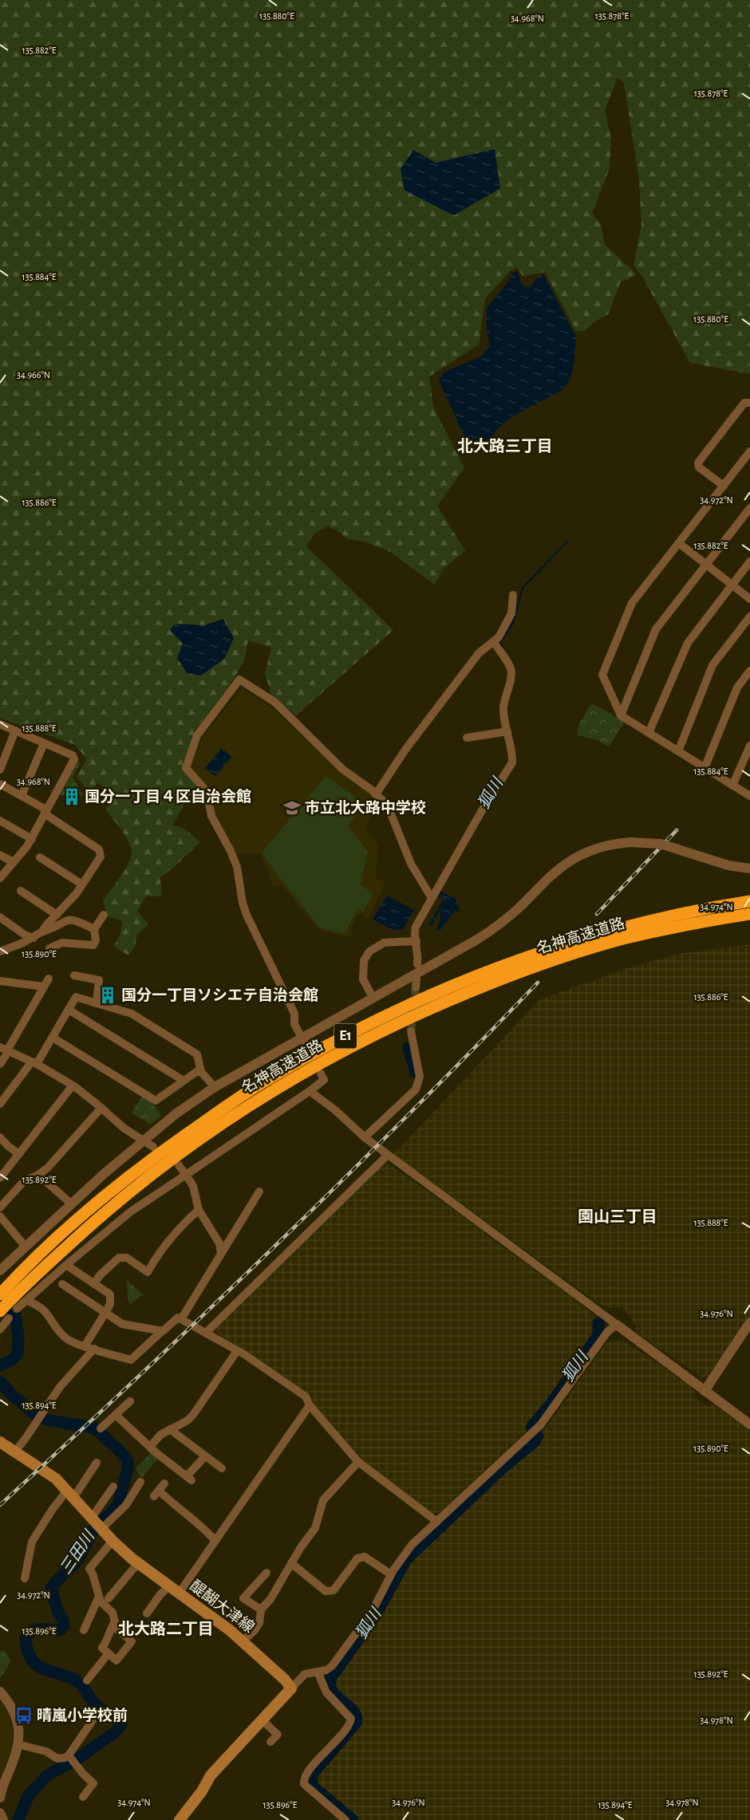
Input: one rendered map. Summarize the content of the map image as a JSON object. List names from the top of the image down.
{
  "streets": {
    "highway": ["名神高速道路", "E1"],
    "main road": ["醍醐大津線"]
  },
  "districts": ["北大路三丁目", "園山三丁目", "北大路二丁目"],
  "water": ["狐川", "三田川"],
  "places": {
    "building": ["国分一丁目４区自治会館", "国分一丁目ソシエテ自治会館"],
    "school or university": ["市立北大路中学校"],
    "bus stop": ["晴嵐小学校前"]
  },
  "coordinates": [
    "135.880°E",
    "135.878°E",
    "34.968°N",
    "135.882°E",
    "135.884°E",
    "34.966°N",
    "34.972°N",
    "135.886°E",
    "135.888°E",
    "34.974°N",
    "135.890°E",
    "135.892°E",
    "34.976°N",
    "135.894°E",
    "135.896°E",
    "34.978°N"
  ]
}
